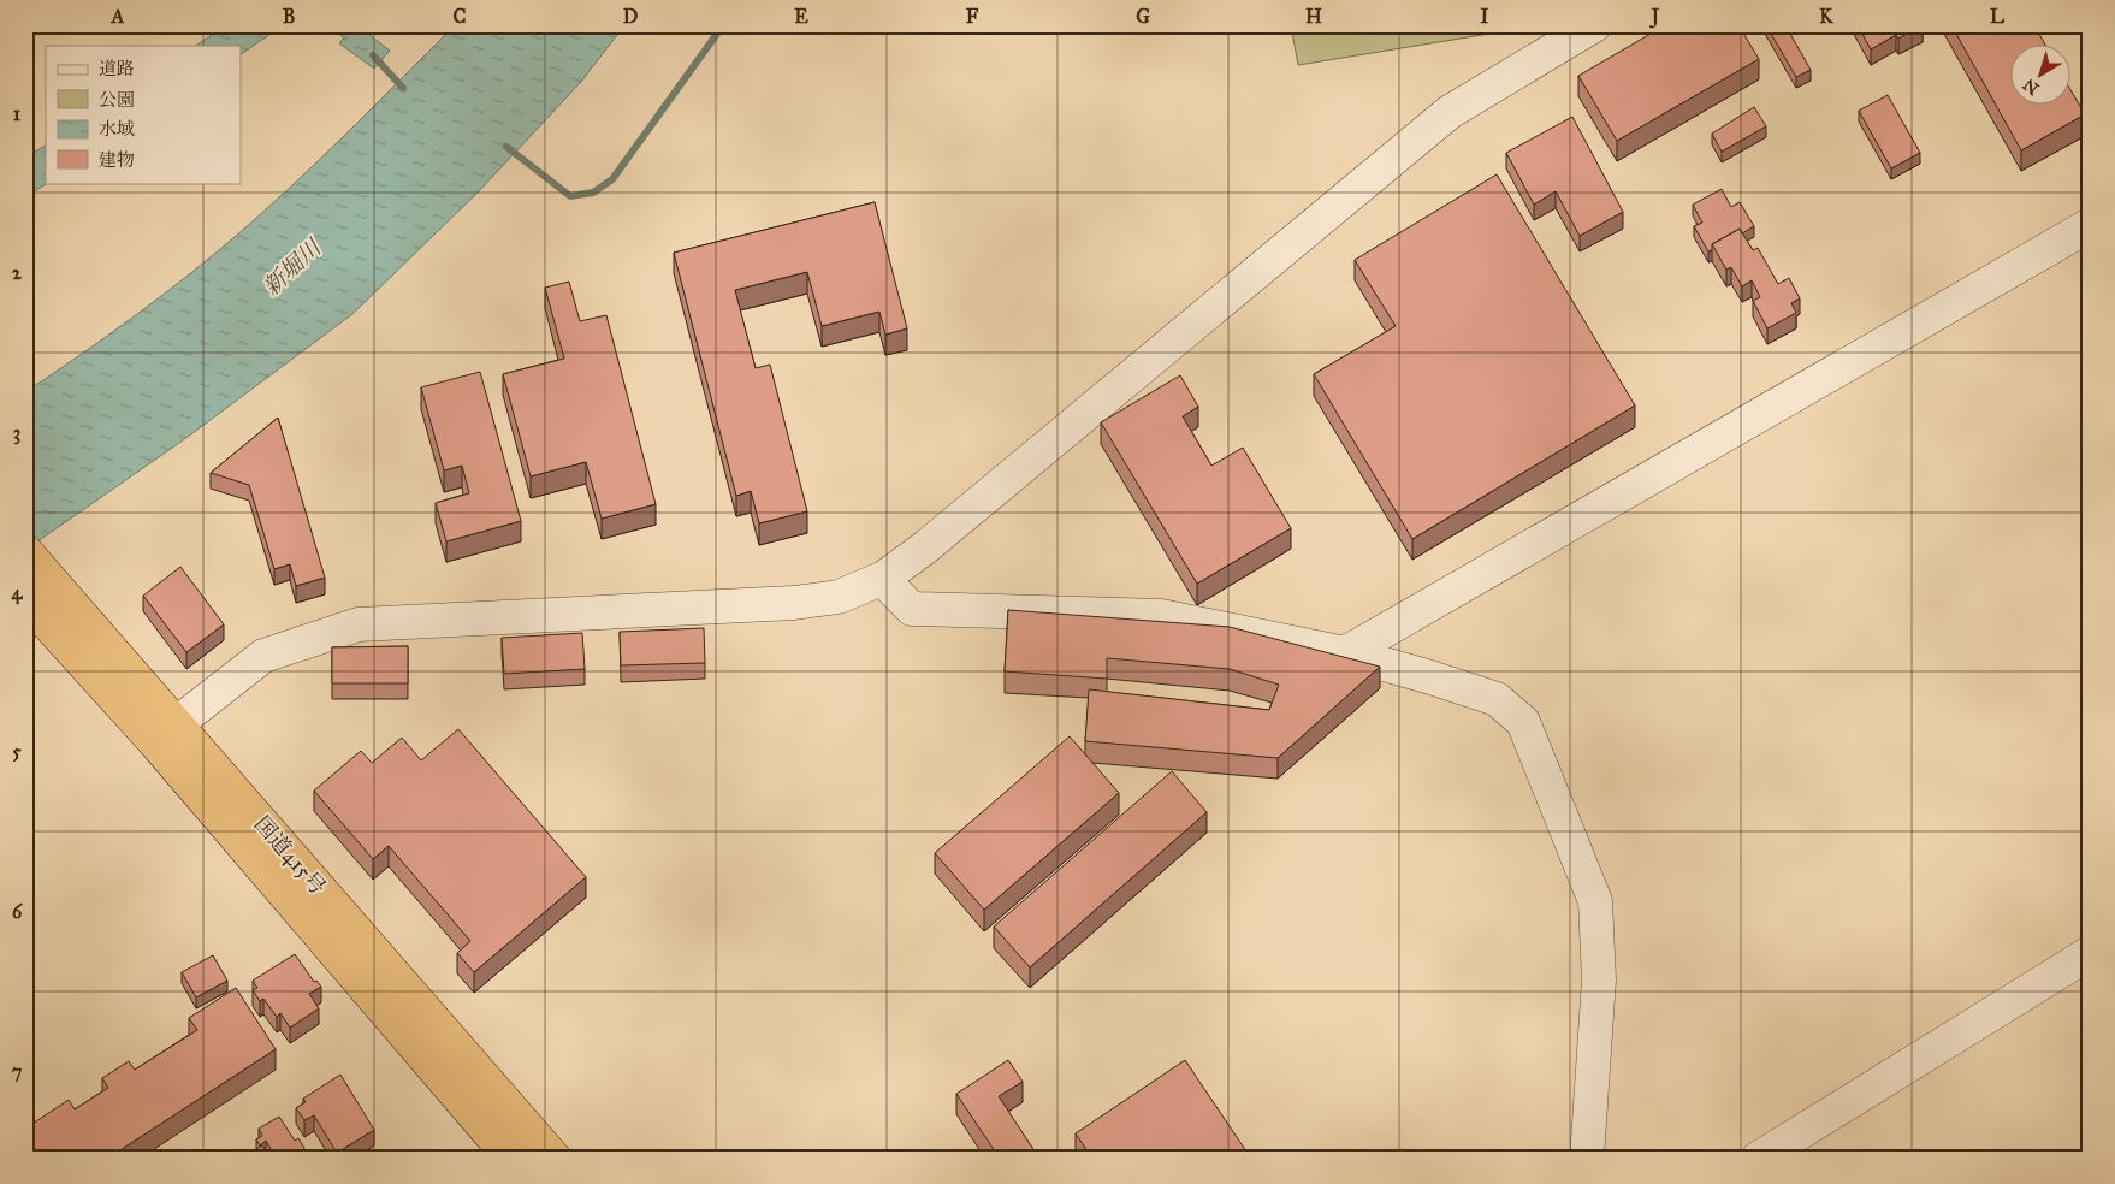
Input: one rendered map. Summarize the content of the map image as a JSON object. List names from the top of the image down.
{
  "streets": {
    "highway": ["国道415号"]
  },
  "water": ["新堀川"],
  "legend": [
    "道路",
    "公園",
    "水域",
    "建物"
  ],
  "north": "bottom left",
  "grid": {
    "columns": [
      "A",
      "B",
      "C",
      "D",
      "E",
      "F",
      "G",
      "H",
      "I",
      "J",
      "K",
      "L"
    ],
    "rows": [
      "1",
      "2",
      "3",
      "4",
      "5",
      "6",
      "7"
    ]
  }
}
